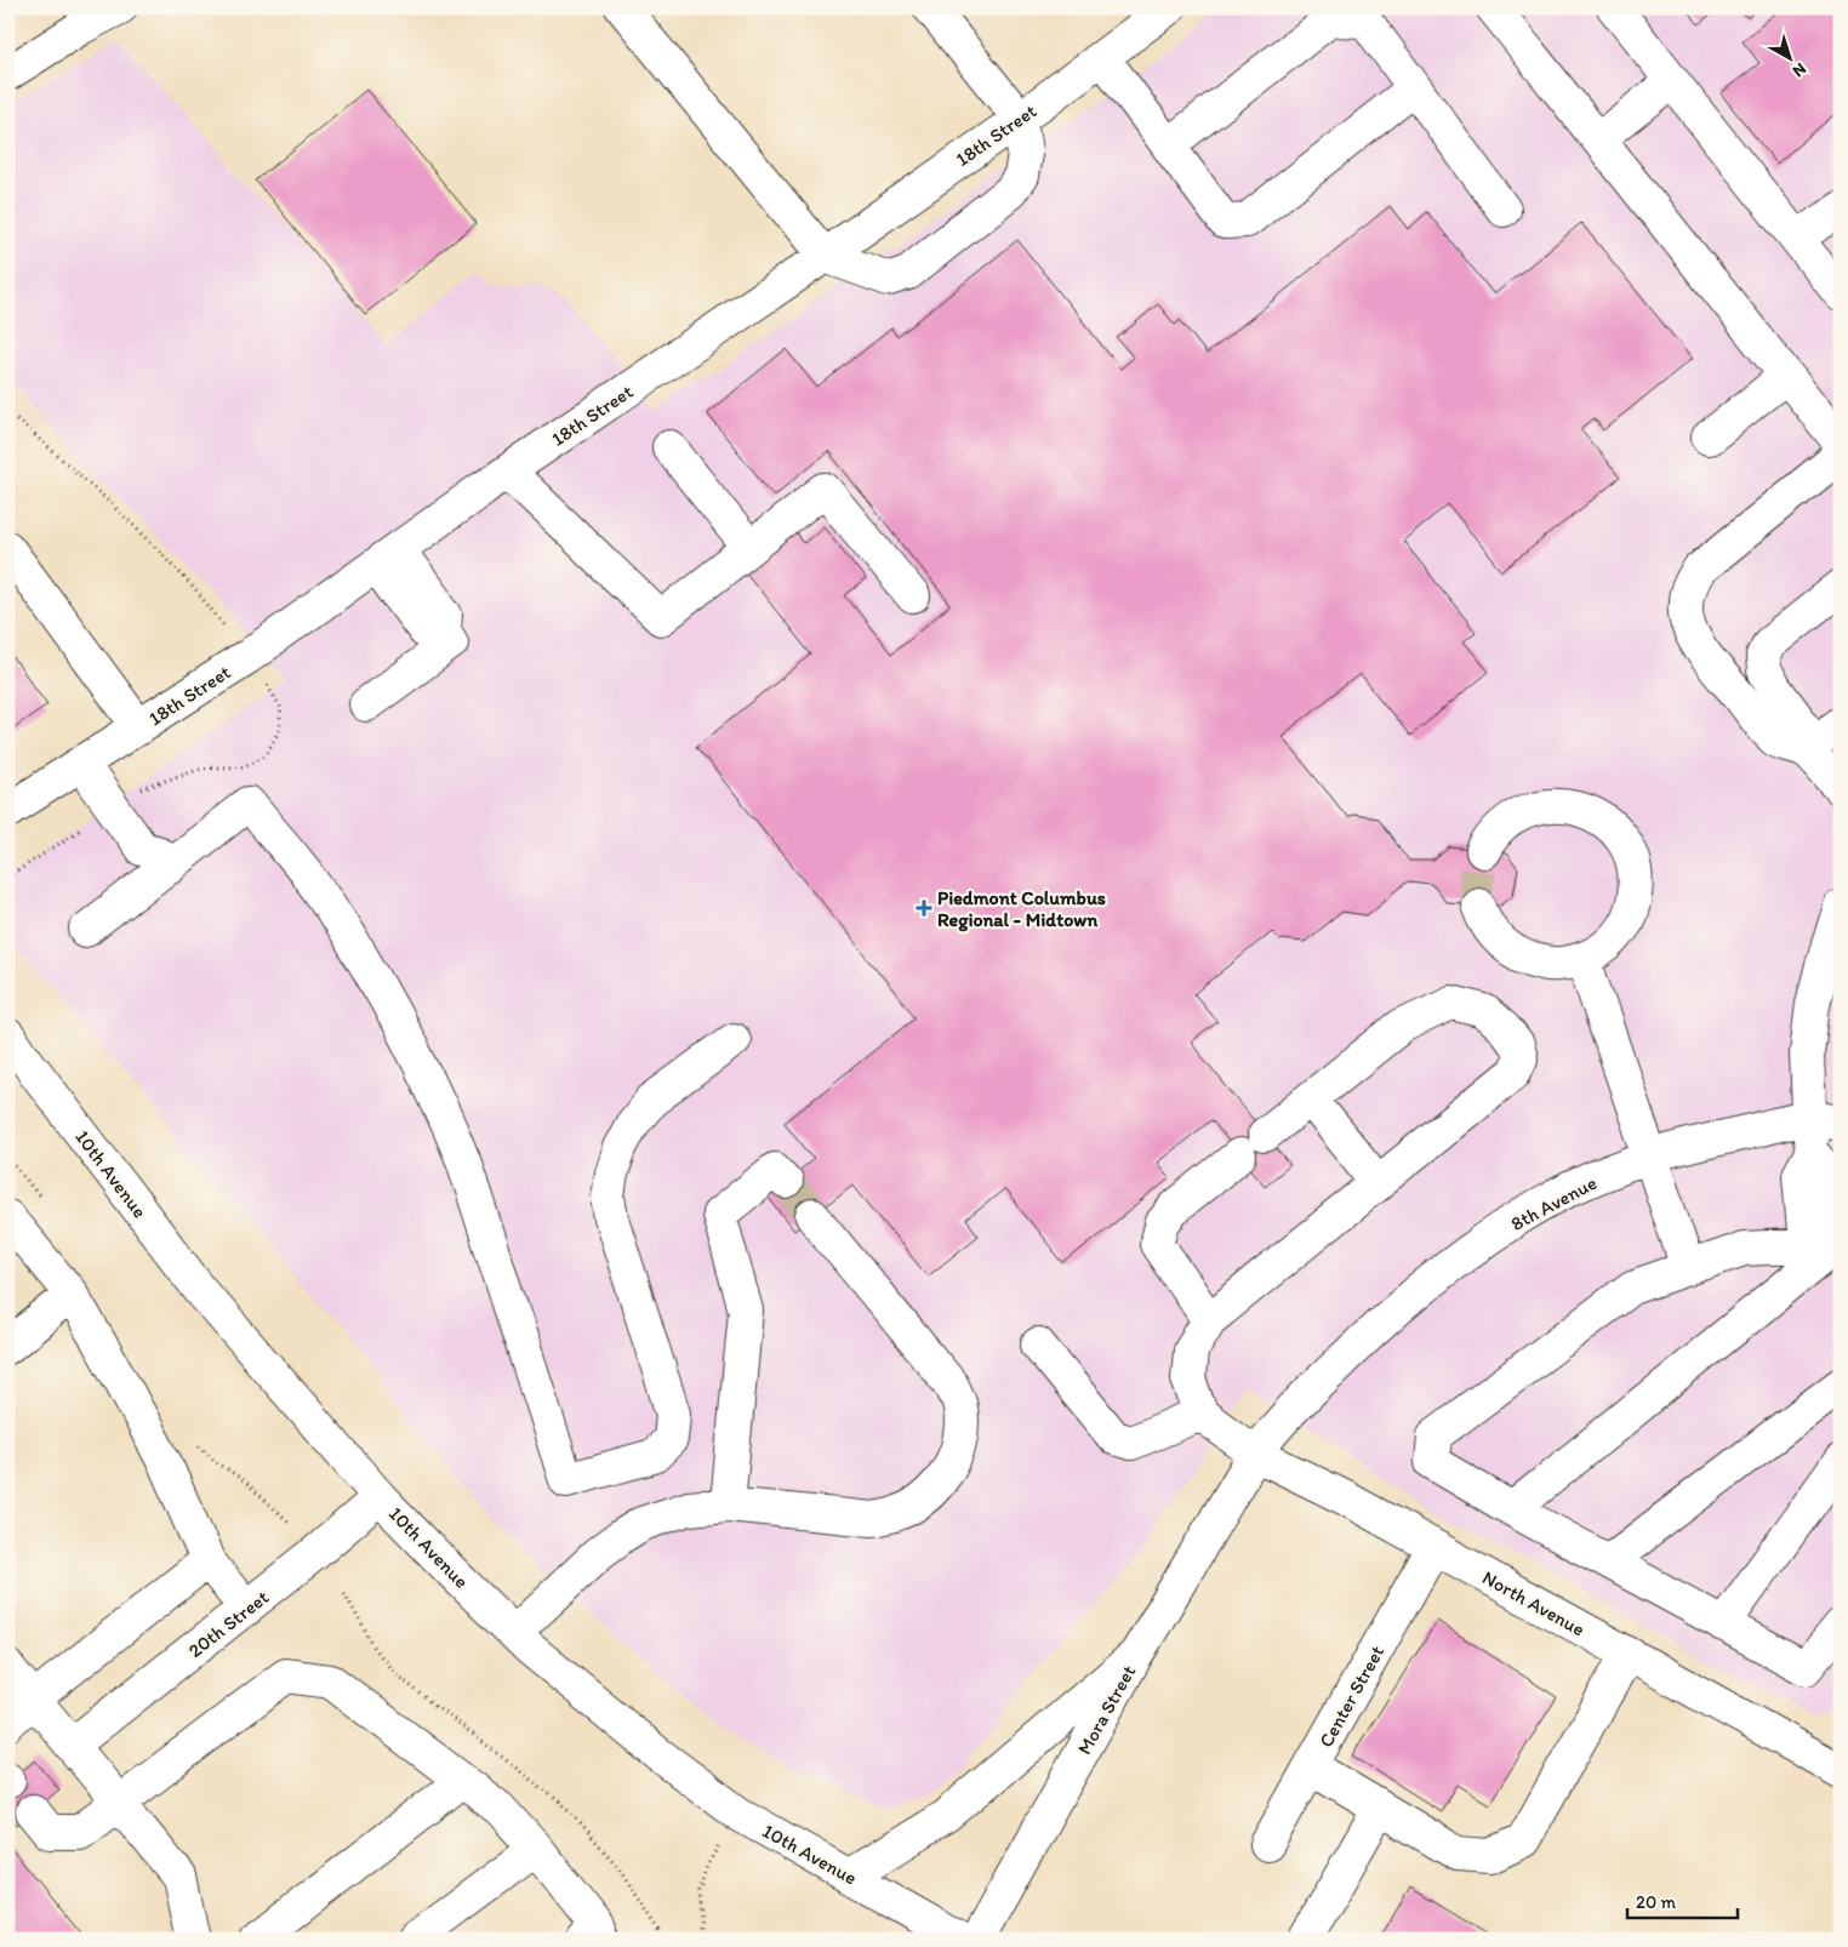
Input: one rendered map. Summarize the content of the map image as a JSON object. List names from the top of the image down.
{
  "streets": {
    "street": [
      "18th Street",
      "10th Avenue",
      "8th Avenue",
      "North Avenue",
      "20th Street",
      "Center Street",
      "Mora Street"
    ]
  },
  "crossings": [
    ["10th Avenue", "20th Street"],
    ["8th Avenue", "North Avenue"],
    ["8th Avenue", "Mora Street"],
    ["North Avenue", "Center Street"],
    ["North Avenue", "Mora Street"]
  ],
  "places": {
    "health": ["Piedmont Columbus Regional - Midtown"]
  },
  "scale_bar": "20 m",
  "north": "bottom right"
}
